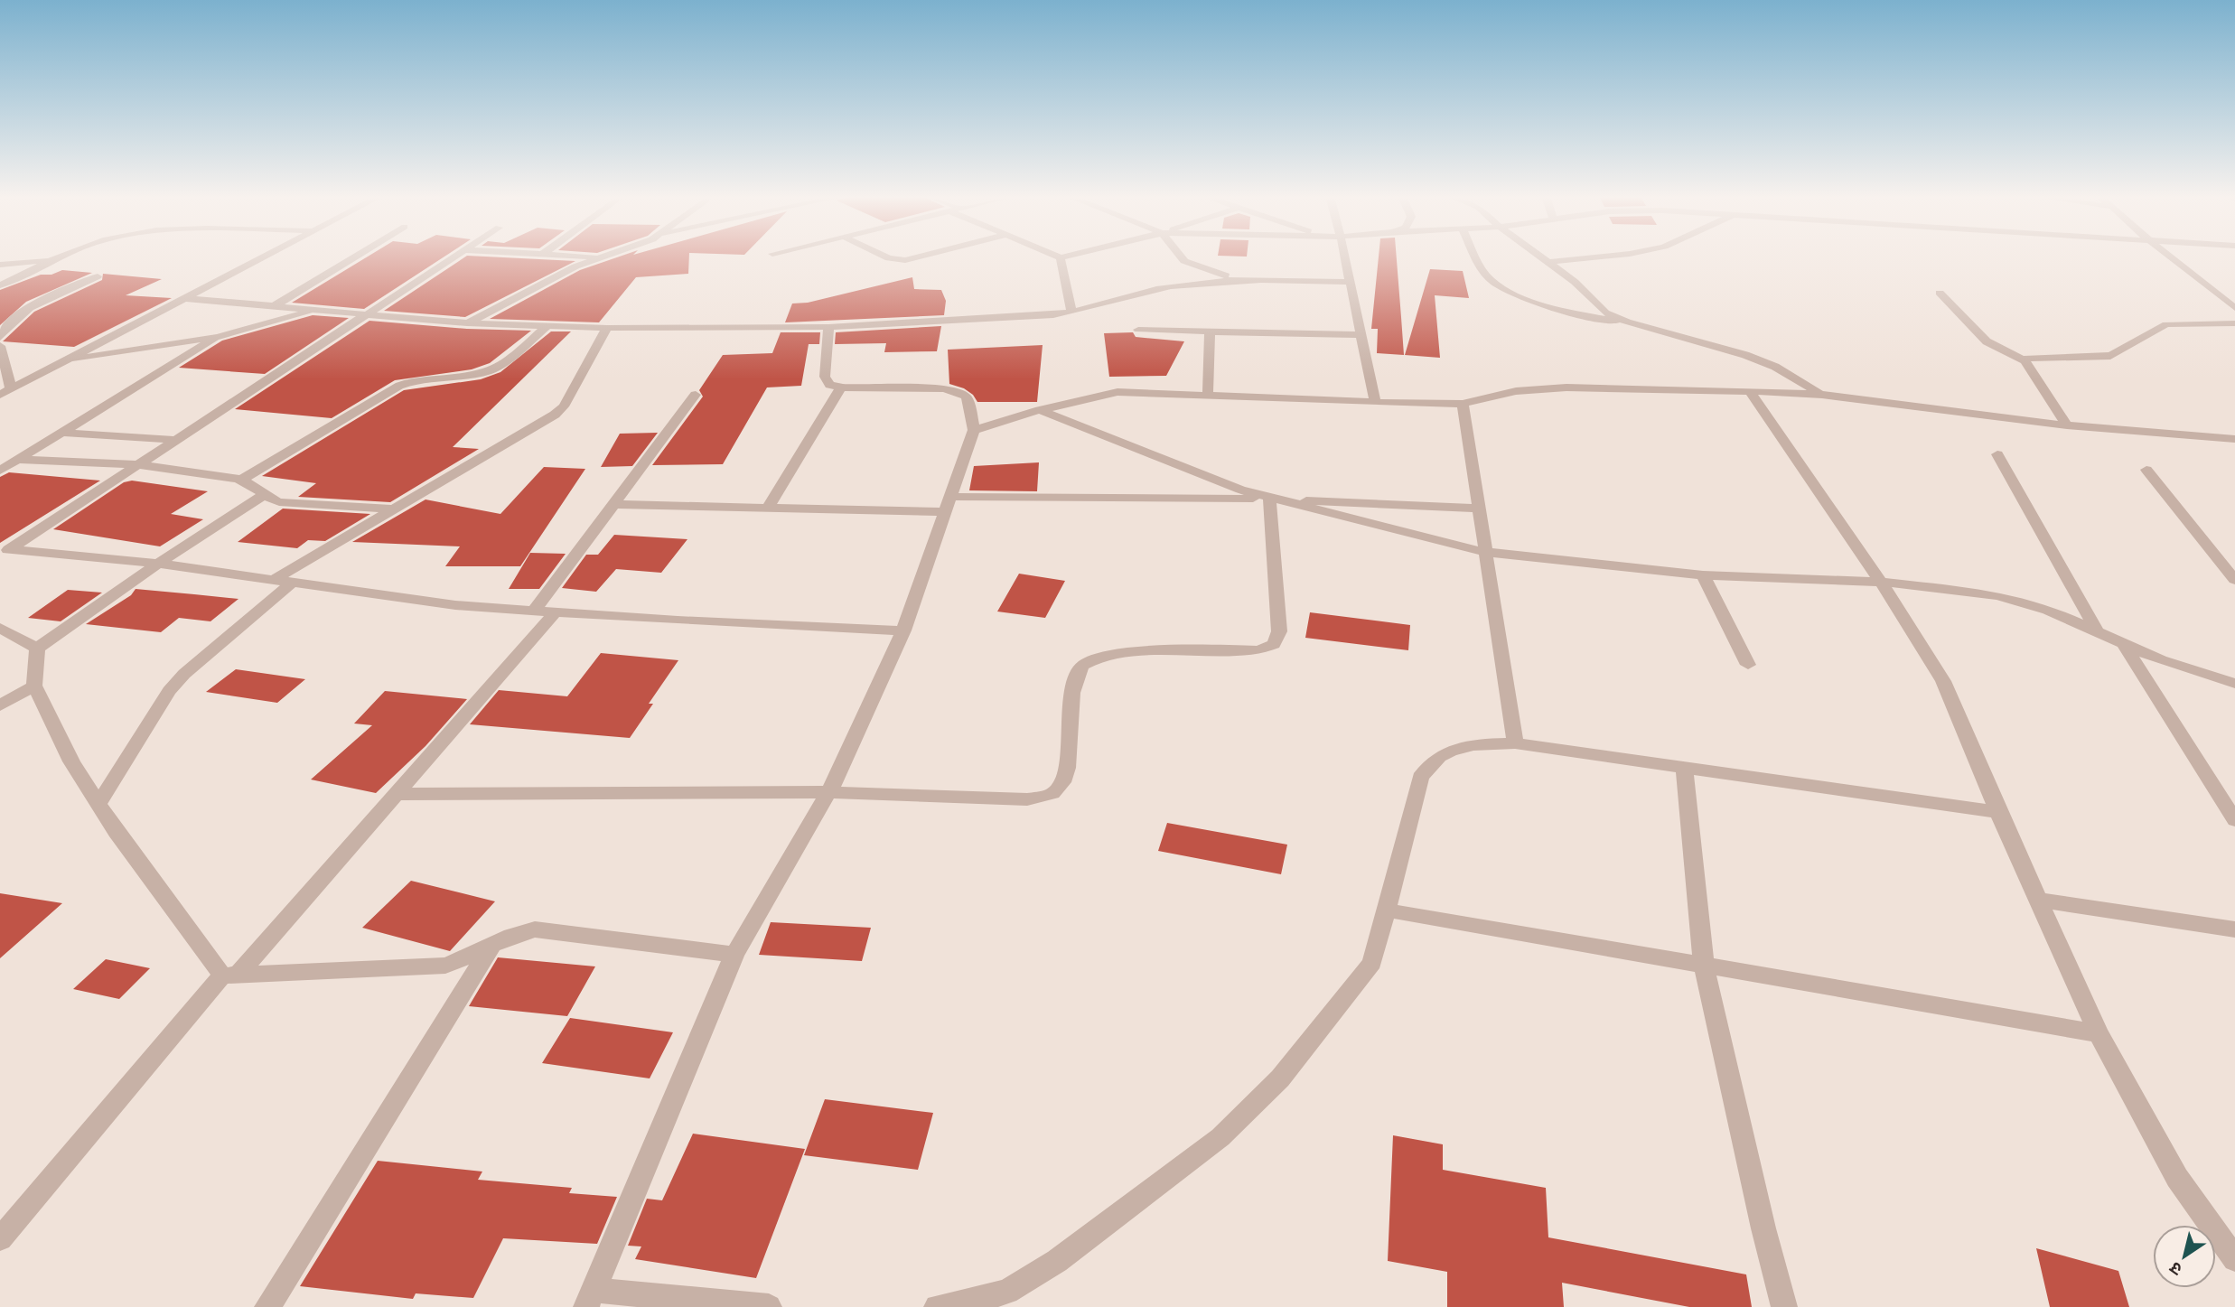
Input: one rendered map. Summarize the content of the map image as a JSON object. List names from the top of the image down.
{
  "north": "bottom left"
}
